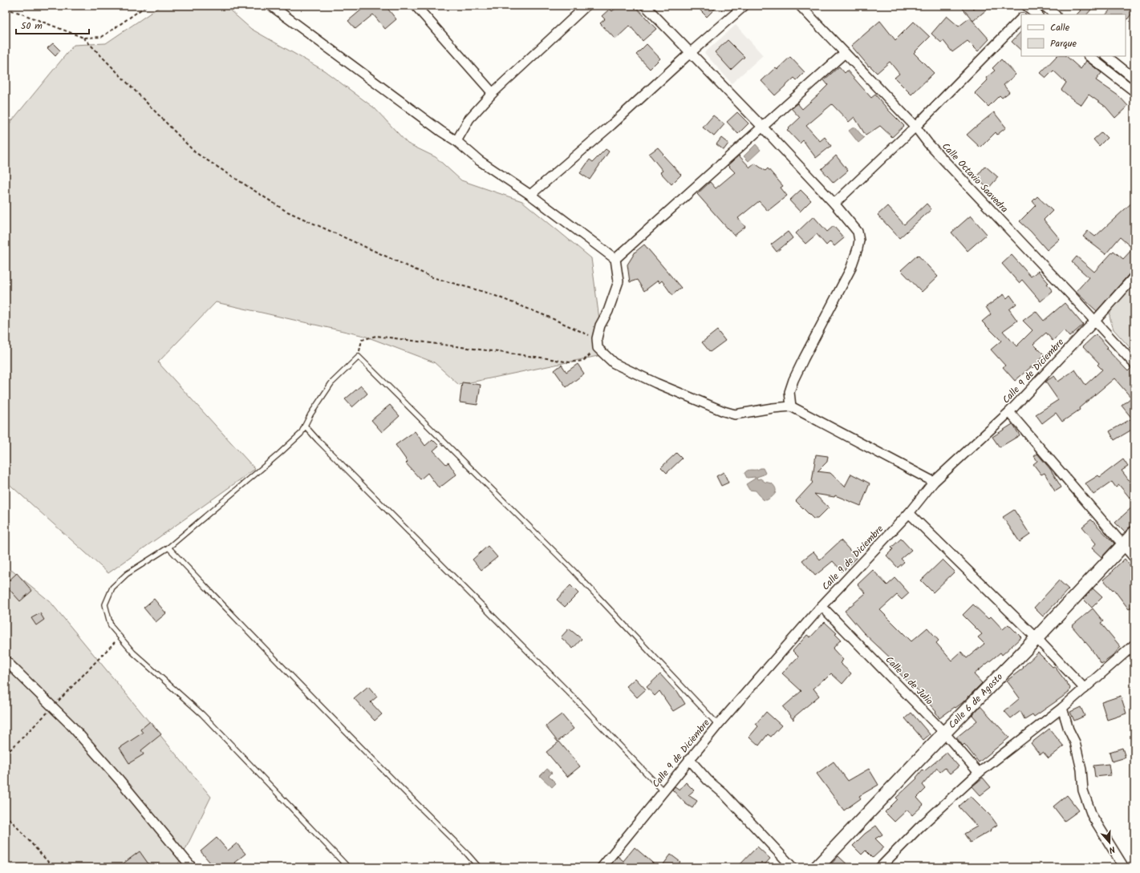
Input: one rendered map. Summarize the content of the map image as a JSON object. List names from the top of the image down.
{
  "streets": {
    "main road": ["Calle 6 de Agosto"],
    "street": ["Calle Octavio Saavedra", "Calle 9 de Diciembre", "Calle 9 de Julio"]
  },
  "crossings": [
    ["Calle Octavio Saavedra", "Calle 9 de Diciembre"],
    ["Calle 9 de Diciembre", "Calle 9 de Julio"],
    ["Calle 9 de Julio", "Calle 6 de Agosto"]
  ],
  "legend": ["Calle", "Parque"],
  "scale_bar": "50 m",
  "north": "bottom"
}
